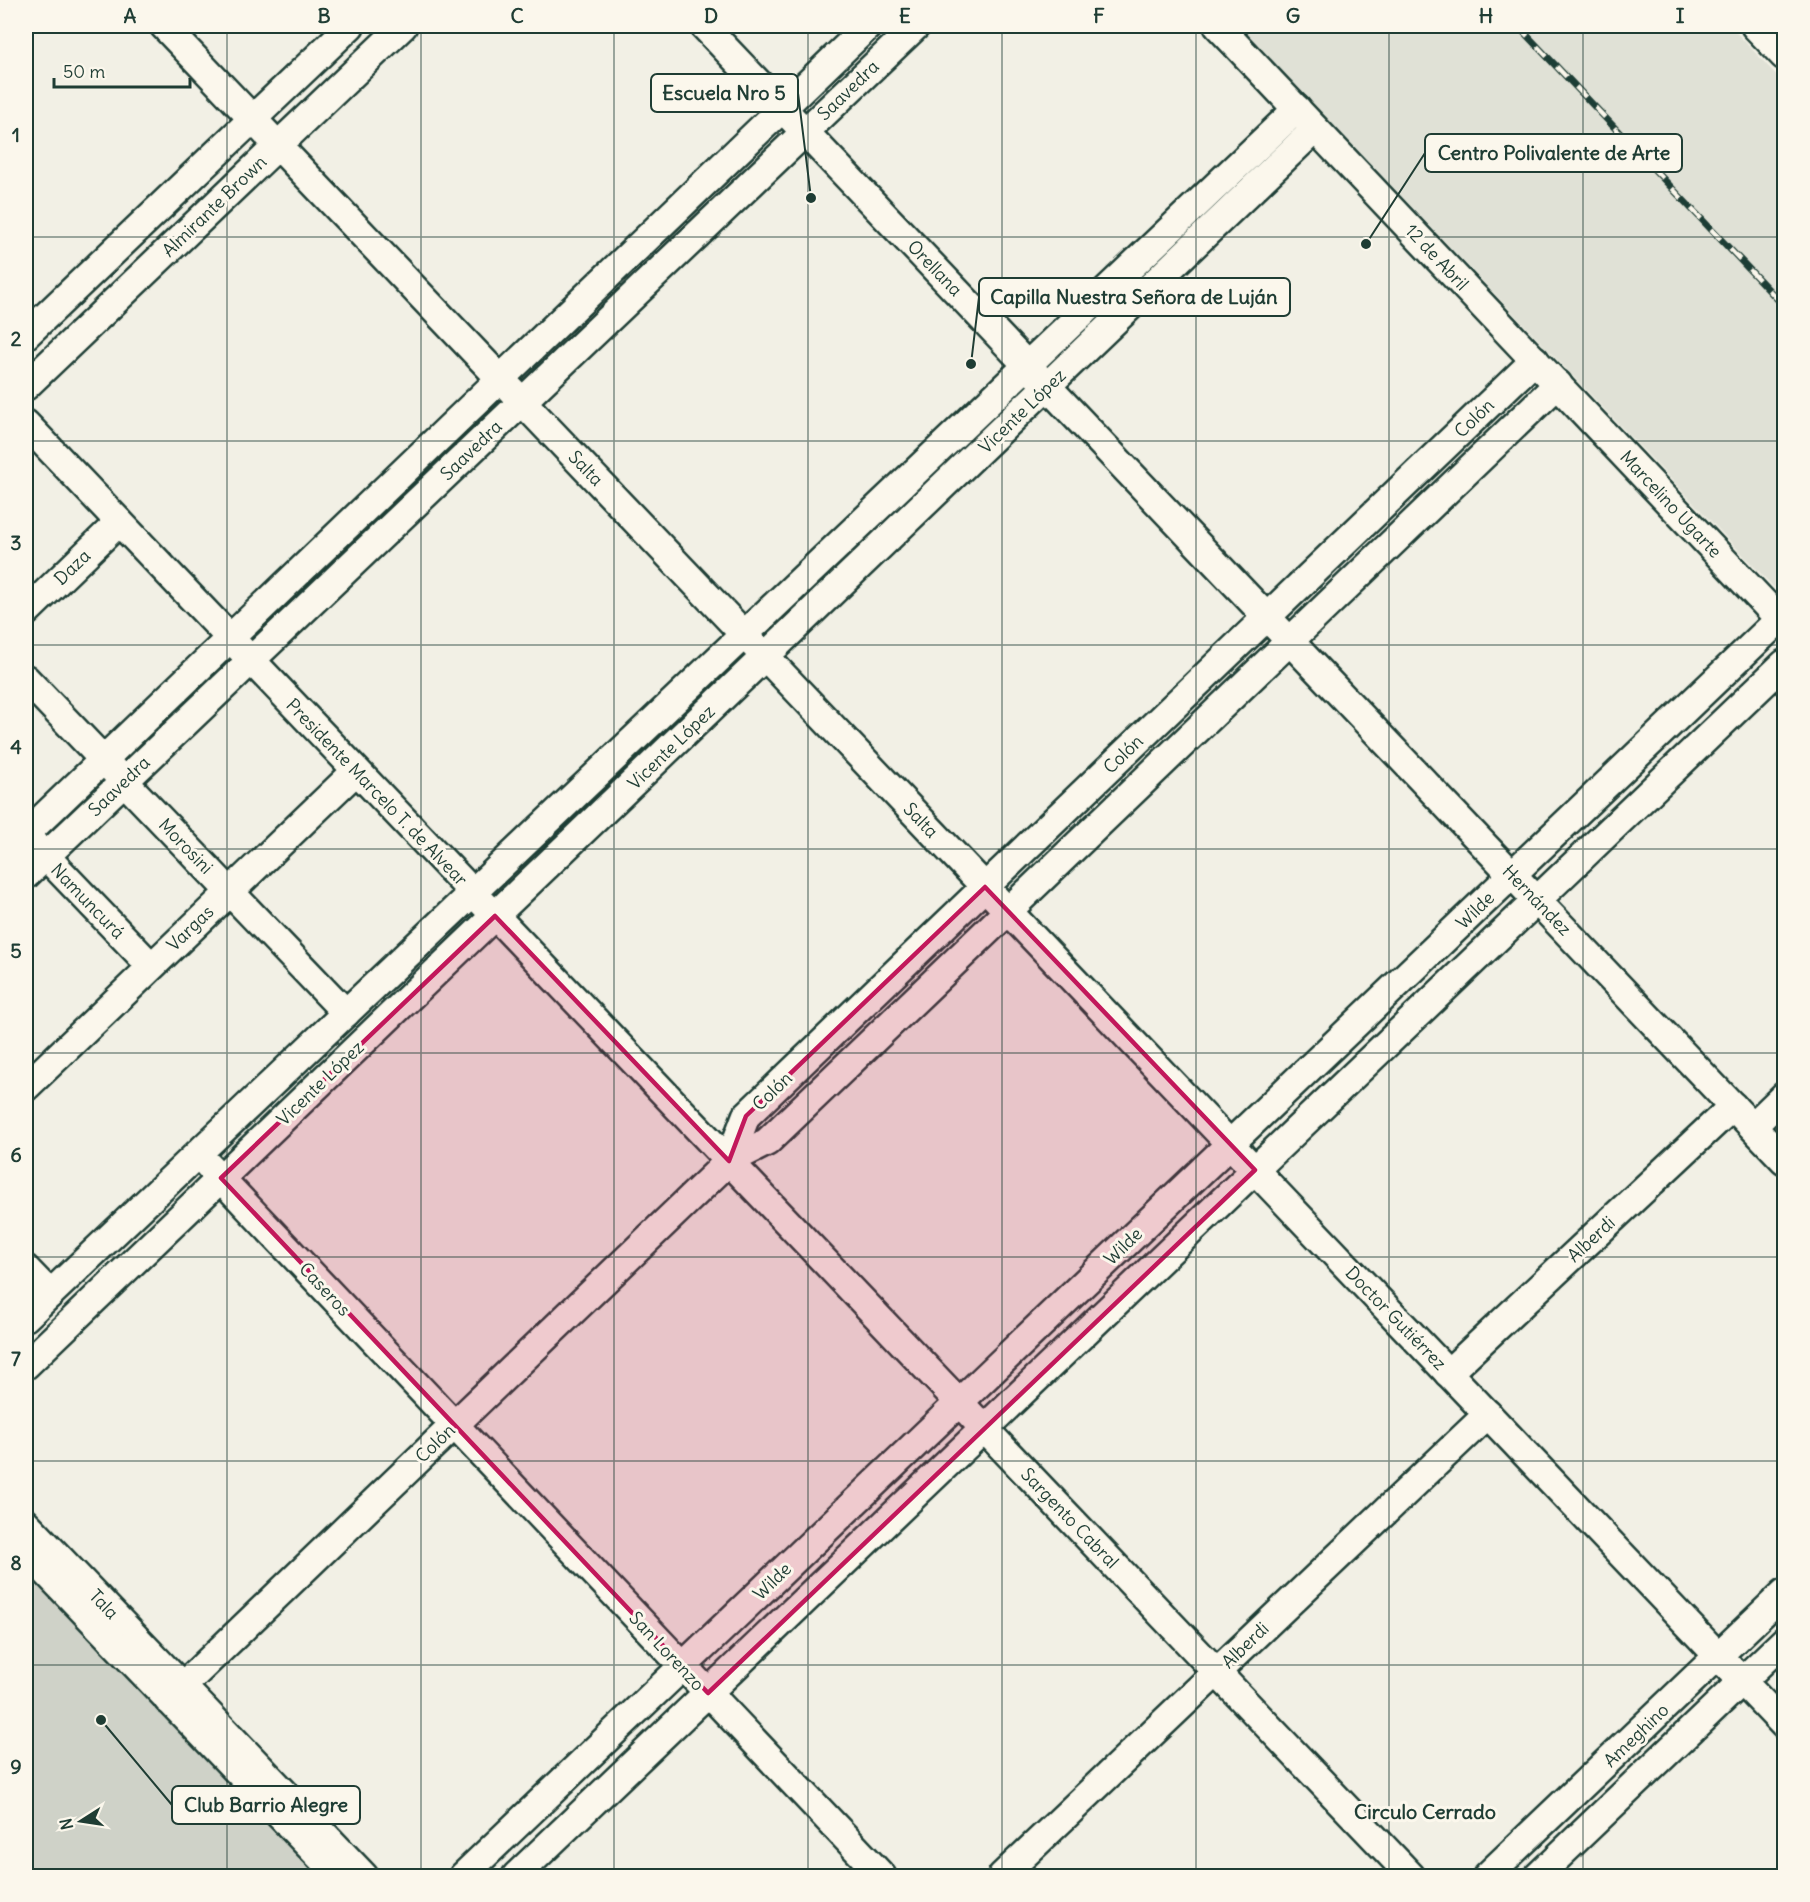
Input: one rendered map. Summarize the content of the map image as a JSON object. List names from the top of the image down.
{
  "streets": {
    "street": [
      "Saavedra",
      "Almirante Brown",
      "12 de Abril",
      "Orellana",
      "Vicente López",
      "Colón",
      "Salta",
      "Marcelino Ugarte",
      "Daza",
      "Presidente Marcelo T. de Alvear",
      "Morosini",
      "Hernández",
      "Namuncurá",
      "Wilde",
      "Vargas",
      "Alberdi",
      "Caseros",
      "Doctor Gutiérrez",
      "Sargento Cabral",
      "Tala",
      "San Lorenzo",
      "Ameghino"
    ]
  },
  "crossings": [
    ["Saavedra", "Orellana"],
    ["Saavedra", "Salta"],
    ["Saavedra", "Presidente Marcelo T. de Alvear"],
    ["Saavedra", "Morosini"],
    ["Saavedra", "Namuncurá"],
    ["Almirante Brown", "Salta"],
    ["12 de Abril", "Vicente López"],
    ["12 de Abril", "Colón"],
    ["12 de Abril", "Marcelino Ugarte"],
    ["Orellana", "Vicente López"],
    ["Orellana", "Colón"],
    ["Orellana", "Hernández"],
    ["Vicente López", "Salta"],
    ["Vicente López", "Presidente Marcelo T. de Alvear"],
    ["Vicente López", "Morosini"],
    ["Vicente López", "Caseros"],
    ["Colón", "Salta"],
    ["Colón", "Marcelino Ugarte"],
    ["Colón", "Presidente Marcelo T. de Alvear"],
    ["Colón", "Hernández"],
    ["Colón", "Caseros"],
    ["Colón", "Doctor Gutiérrez"],
    ["Colón", "Sargento Cabral"],
    ["Colón", "Tala"],
    ["Colón", "San Lorenzo"],
    ["Salta", "Doctor Gutiérrez"],
    ["Marcelino Ugarte", "Wilde"],
    ["Daza", "Presidente Marcelo T. de Alvear"],
    ["Presidente Marcelo T. de Alvear", "Vargas"],
    ["Presidente Marcelo T. de Alvear", "Sargento Cabral"],
    ["Morosini", "Vargas"],
    ["Hernández", "Wilde"],
    ["Hernández", "Alberdi"],
    ["Namuncurá", "Vargas"],
    ["Wilde", "Doctor Gutiérrez"],
    ["Wilde", "Sargento Cabral"],
    ["Wilde", "San Lorenzo"],
    ["Alberdi", "Doctor Gutiérrez"],
    ["Alberdi", "Sargento Cabral"],
    ["Caseros", "San Lorenzo"],
    ["Doctor Gutiérrez", "Ameghino"]
  ],
  "districts": ["Circulo Cerrado"],
  "places": [
    "Escuela Nro 5",
    "Centro Polivalente de Arte",
    "Capilla Nuestra Señora de Luján",
    "Club Barrio Alegre"
  ],
  "scale_bar": "50 m",
  "north": "left",
  "grid": {
    "columns": [
      "A",
      "B",
      "C",
      "D",
      "E",
      "F",
      "G",
      "H",
      "I"
    ],
    "rows": [
      "1",
      "2",
      "3",
      "4",
      "5",
      "6",
      "7",
      "8",
      "9"
    ]
  }
}
